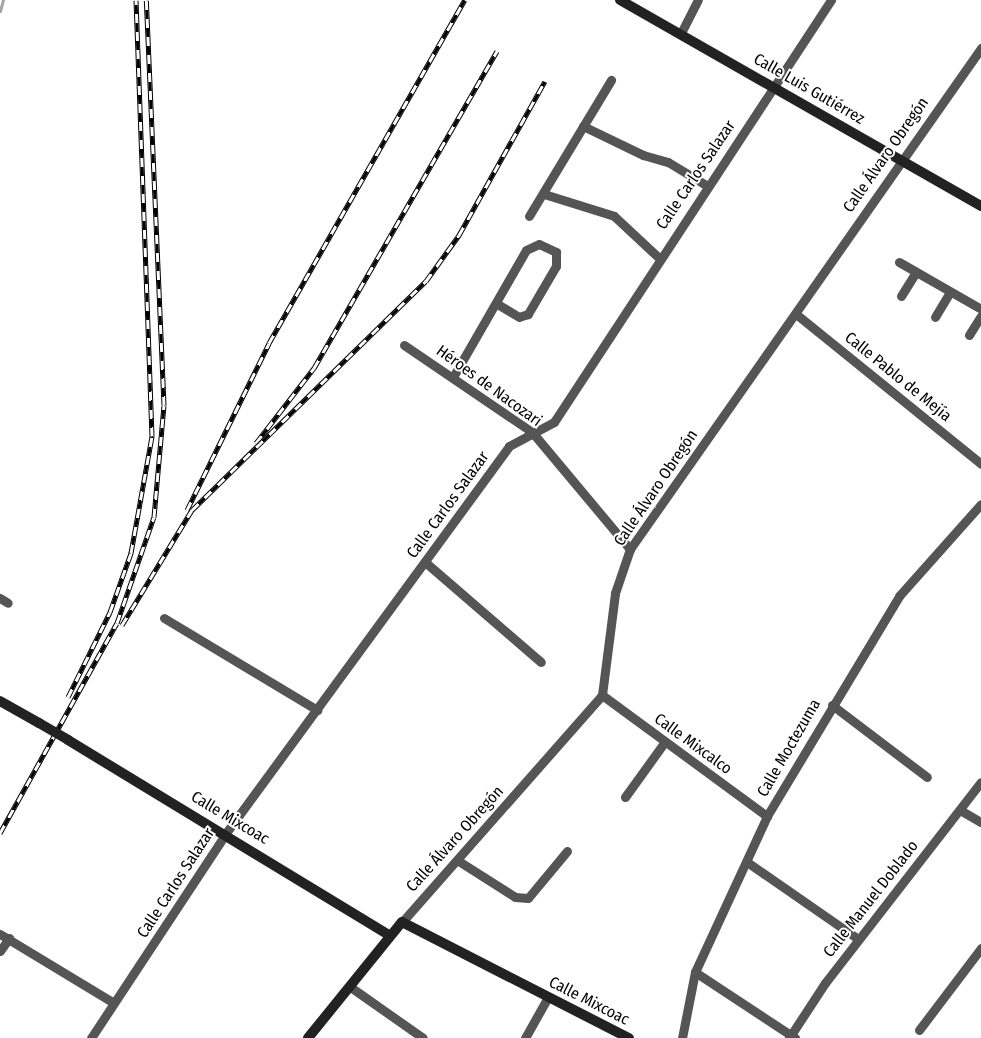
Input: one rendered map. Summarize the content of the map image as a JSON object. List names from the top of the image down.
{
  "streets": {
    "street": [
      "Calle Luis Gutiérrez",
      "Calle Álvaro Obregón",
      "Calle Carlos Salazar",
      "Calle Pablo de Mejía",
      "Héroes de Nacozari",
      "Calle Mixcalco",
      "Calle Moctezuma",
      "Calle Mixcoac",
      "Calle Manuel Doblado"
    ]
  },
  "crossings": [
    ["Calle Luis Gutiérrez", "Calle Álvaro Obregón"],
    ["Calle Luis Gutiérrez", "Calle Carlos Salazar"],
    ["Calle Álvaro Obregón", "Calle Pablo de Mejía"],
    ["Calle Álvaro Obregón", "Héroes de Nacozari"],
    ["Calle Álvaro Obregón", "Calle Mixcalco"],
    ["Calle Álvaro Obregón", "Calle Mixcoac"],
    ["Calle Carlos Salazar", "Héroes de Nacozari"],
    ["Calle Carlos Salazar", "Calle Mixcoac"],
    ["Calle Mixcalco", "Calle Moctezuma"]
  ]
}
